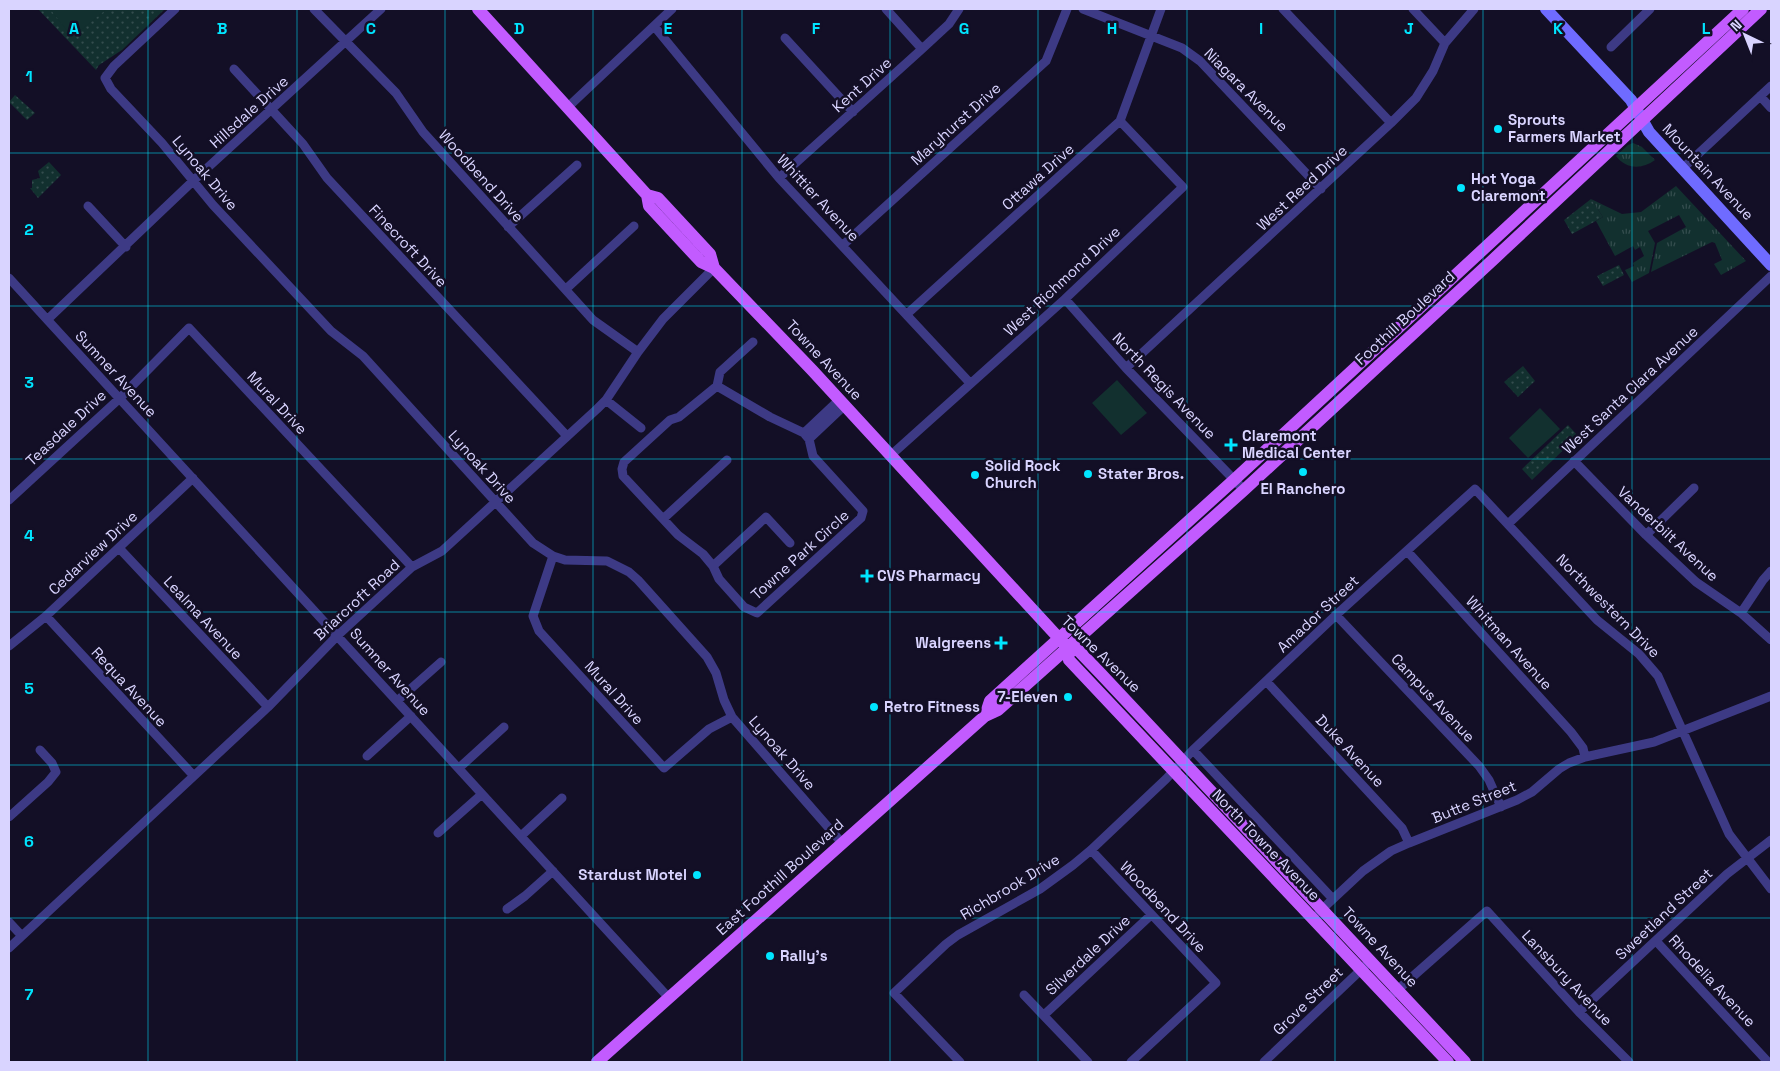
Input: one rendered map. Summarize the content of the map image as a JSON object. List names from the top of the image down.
{
  "streets": {
    "main road": [
      "Mountain Avenue",
      "Foothill Boulevard",
      "Towne Avenue",
      "East Foothill Boulevard"
    ],
    "street": [
      "Kent Drive",
      "Niagara Avenue",
      "Hillsdale Drive",
      "Maryhurst Drive",
      "Lynoak Drive",
      "Woodbend Drive",
      "Ottawa Drive",
      "West Reed Drive",
      "Whittier Avenue",
      "Finecroft Drive",
      "West Richmond Drive",
      "Sumner Avenue",
      "North Regis Avenue",
      "West Santa Clara Avenue",
      "Mural Drive",
      "Teasdale Drive",
      "Vanderbilt Avenue",
      "Cedarview Drive",
      "Towne Park Circle",
      "Briarcroft Road",
      "Northwestern Drive",
      "Amador Street",
      "Lealma Avenue",
      "Whitman Avenue",
      "Requa Avenue",
      "Campus Avenue",
      "Duke Avenue",
      "Butte Street",
      "Richbrook Drive",
      "Sweetland Street",
      "Silverdale Drive",
      "Lansbury Avenue",
      "Rhodelia Avenue",
      "Grove Street"
    ]
  },
  "crossings": [
    ["Kent Drive", "Whittier Avenue"],
    ["Niagara Avenue", "Ottawa Drive"],
    ["Niagara Avenue", "West Reed Drive"],
    ["Hillsdale Drive", "Lynoak Drive"],
    ["Hillsdale Drive", "Woodbend Drive"],
    ["Hillsdale Drive", "Finecroft Drive"],
    ["Hillsdale Drive", "Sumner Avenue"],
    ["Maryhurst Drive", "Whittier Avenue"],
    ["Mountain Avenue", "Foothill Boulevard"],
    ["Lynoak Drive", "Mural Drive"],
    ["Lynoak Drive", "Briarcroft Road"],
    ["Lynoak Drive", "East Foothill Boulevard"],
    ["Woodbend Drive", "Briarcroft Road"],
    ["Woodbend Drive", "Richbrook Drive"],
    ["Woodbend Drive", "Silverdale Drive"],
    ["Ottawa Drive", "Whittier Avenue"],
    ["Ottawa Drive", "West Richmond Drive"],
    ["West Reed Drive", "North Regis Avenue"],
    ["Whittier Avenue", "West Richmond Drive"],
    ["Finecroft Drive", "Briarcroft Road"],
    ["West Richmond Drive", "Towne Avenue"],
    ["West Richmond Drive", "North Regis Avenue"],
    ["Foothill Boulevard", "Towne Avenue"],
    ["Foothill Boulevard", "North Regis Avenue"],
    ["Foothill Boulevard", "East Foothill Boulevard"],
    ["Towne Avenue", "Briarcroft Road"],
    ["Towne Avenue", "Amador Street"],
    ["Towne Avenue", "Butte Street"],
    ["Towne Avenue", "East Foothill Boulevard"],
    ["Towne Avenue", "Richbrook Drive"],
    ["Towne Avenue", "Lansbury Avenue"],
    ["Towne Avenue", "Grove Street"],
    ["Sumner Avenue", "Mural Drive"],
    ["Sumner Avenue", "Teasdale Drive"],
    ["Sumner Avenue", "Cedarview Drive"],
    ["Sumner Avenue", "Briarcroft Road"],
    ["Sumner Avenue", "East Foothill Boulevard"],
    ["West Santa Clara Avenue", "Vanderbilt Avenue"],
    ["West Santa Clara Avenue", "Northwestern Drive"],
    ["Mural Drive", "Teasdale Drive"],
    ["Mural Drive", "Briarcroft Road"],
    ["Cedarview Drive", "Lealma Avenue"],
    ["Cedarview Drive", "Requa Avenue"],
    ["Briarcroft Road", "Lealma Avenue"],
    ["Briarcroft Road", "Requa Avenue"],
    ["Northwestern Drive", "Amador Street"],
    ["Northwestern Drive", "Butte Street"],
    ["Northwestern Drive", "Sweetland Street"],
    ["Amador Street", "Whitman Avenue"],
    ["Amador Street", "Campus Avenue"],
    ["Amador Street", "Duke Avenue"],
    ["Amador Street", "Richbrook Drive"],
    ["Whitman Avenue", "Butte Street"],
    ["Campus Avenue", "Butte Street"],
    ["Duke Avenue", "Butte Street"],
    ["Sweetland Street", "Lansbury Avenue"],
    ["Sweetland Street", "Rhodelia Avenue"]
  ],
  "places": {
    "other": [
      "Sprouts Farmers Market",
      "Hot Yoga Claremont",
      "El Ranchero",
      "Stater Bros.",
      "Solid Rock Church",
      "7-Eleven",
      "Retro Fitness",
      "Stardust Motel",
      "Rally's"
    ],
    "health": ["Claremont Medical Center", "CVS Pharmacy", "Walgreens"]
  },
  "north": "top left",
  "grid": {
    "columns": [
      "A",
      "B",
      "C",
      "D",
      "E",
      "F",
      "G",
      "H",
      "I",
      "J",
      "K",
      "L"
    ],
    "rows": [
      "1",
      "2",
      "3",
      "4",
      "5",
      "6",
      "7"
    ]
  }
}
